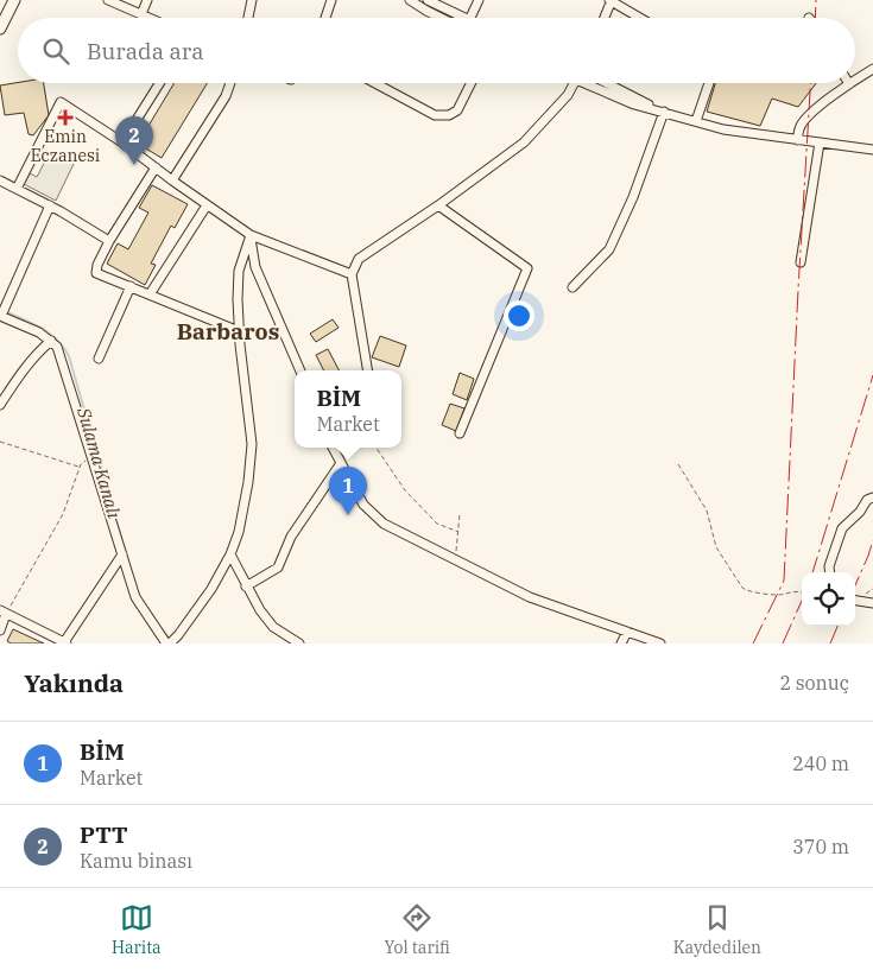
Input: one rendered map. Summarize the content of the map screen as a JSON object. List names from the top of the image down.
{
  "districts": ["Barbaros"],
  "water": ["Sulama Kanalı"],
  "places": {
    "health": ["Emin Eczanesi"]
  },
  "page": {
    "search": "Burada ara",
    "pins": ["2", "1"],
    "popup": ["BİM", "Market"],
    "heading": ["Yakında", "2 sonuç"],
    "list": [
      {
        "mark": "1",
        "name": "BİM",
        "note": "Market",
        "value": "240 m"
      },
      {
        "mark": "2",
        "name": "PTT",
        "note": "Kamu binası",
        "value": "370 m"
      }
    ],
    "nav": ["Harita", "Yol tarifi", "Kaydedilen"]
  }
}
